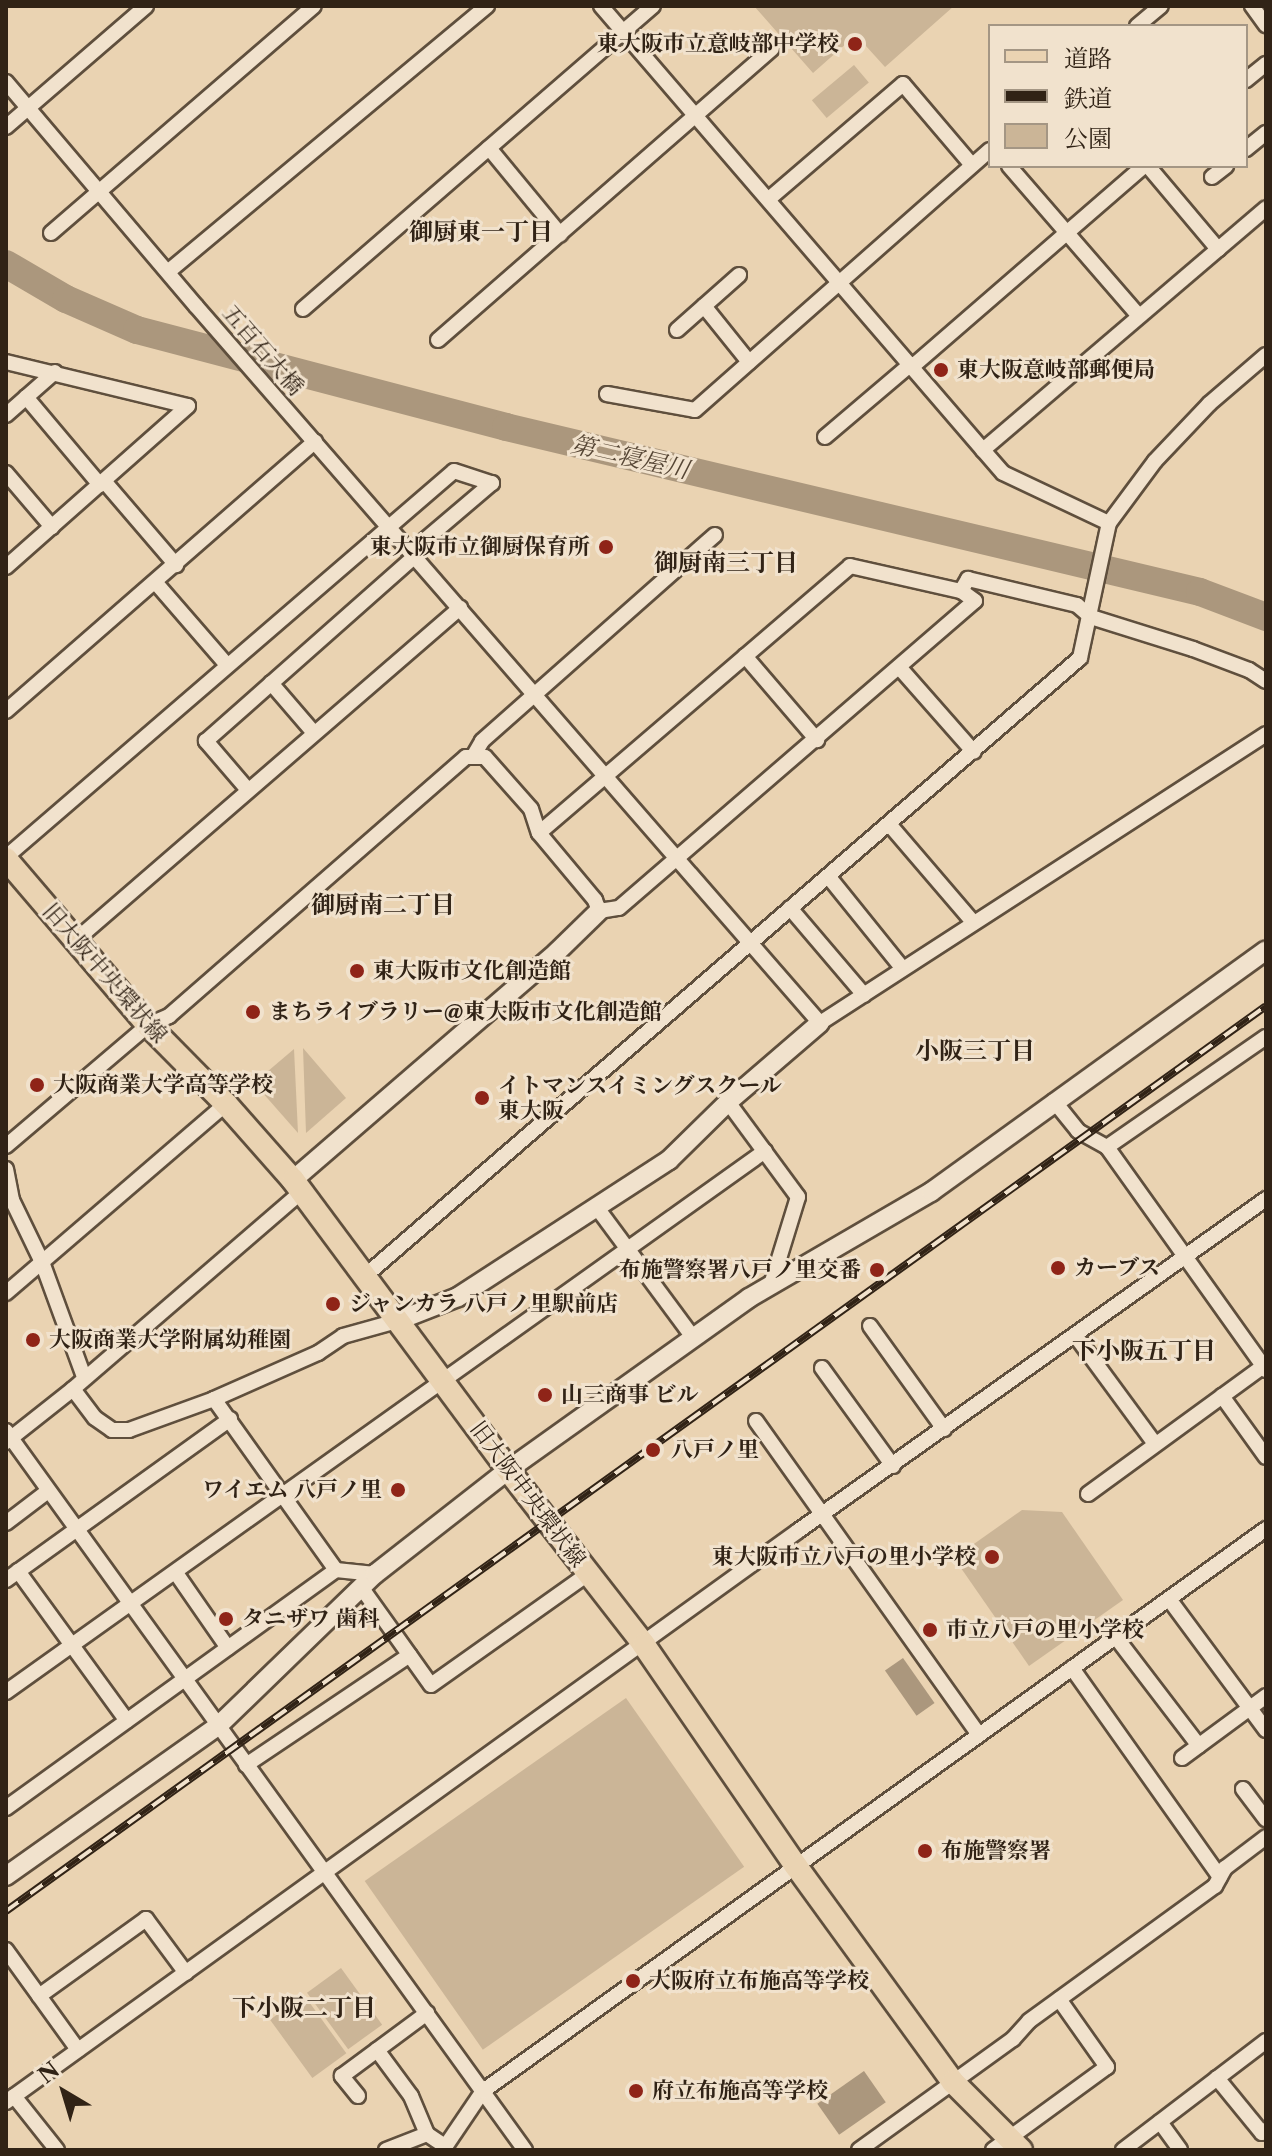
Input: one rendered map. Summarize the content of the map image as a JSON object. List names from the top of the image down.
{
  "streets": {
    "main road": ["旧大阪中央環状線"],
    "street": ["五百石大橋"]
  },
  "districts": [
    "御厨東一丁目",
    "御厨南三丁目",
    "御厨南二丁目",
    "小阪三丁目",
    "下小阪五丁目",
    "下小阪二丁目"
  ],
  "water": ["第二寝屋川"],
  "places": [
    "東大阪市立意岐部中学校",
    "東大阪意岐部郵便局",
    "東大阪市立御厨保育所",
    "東大阪市文化創造館",
    "まちライブラリー@東大阪市文化創造館",
    "大阪商業大学高等学校",
    "イトマンスイミングスクール 東大阪",
    "カーブス",
    "布施警察署八戸ノ里交番",
    "ジャンカラ 八戸ノ里駅前店",
    "大阪商業大学附属幼稚園",
    "山三商事 ビル",
    "八戸ノ里",
    "ワイエム 八戸ノ里",
    "東大阪市立八戸の里小学校",
    "タニザワ 歯科",
    "市立八戸の里小学校",
    "布施警察署",
    "大阪府立布施高等学校",
    "府立布施高等学校"
  ],
  "legend": ["道路", "鉄道", "公園"],
  "north": "top left"
}
